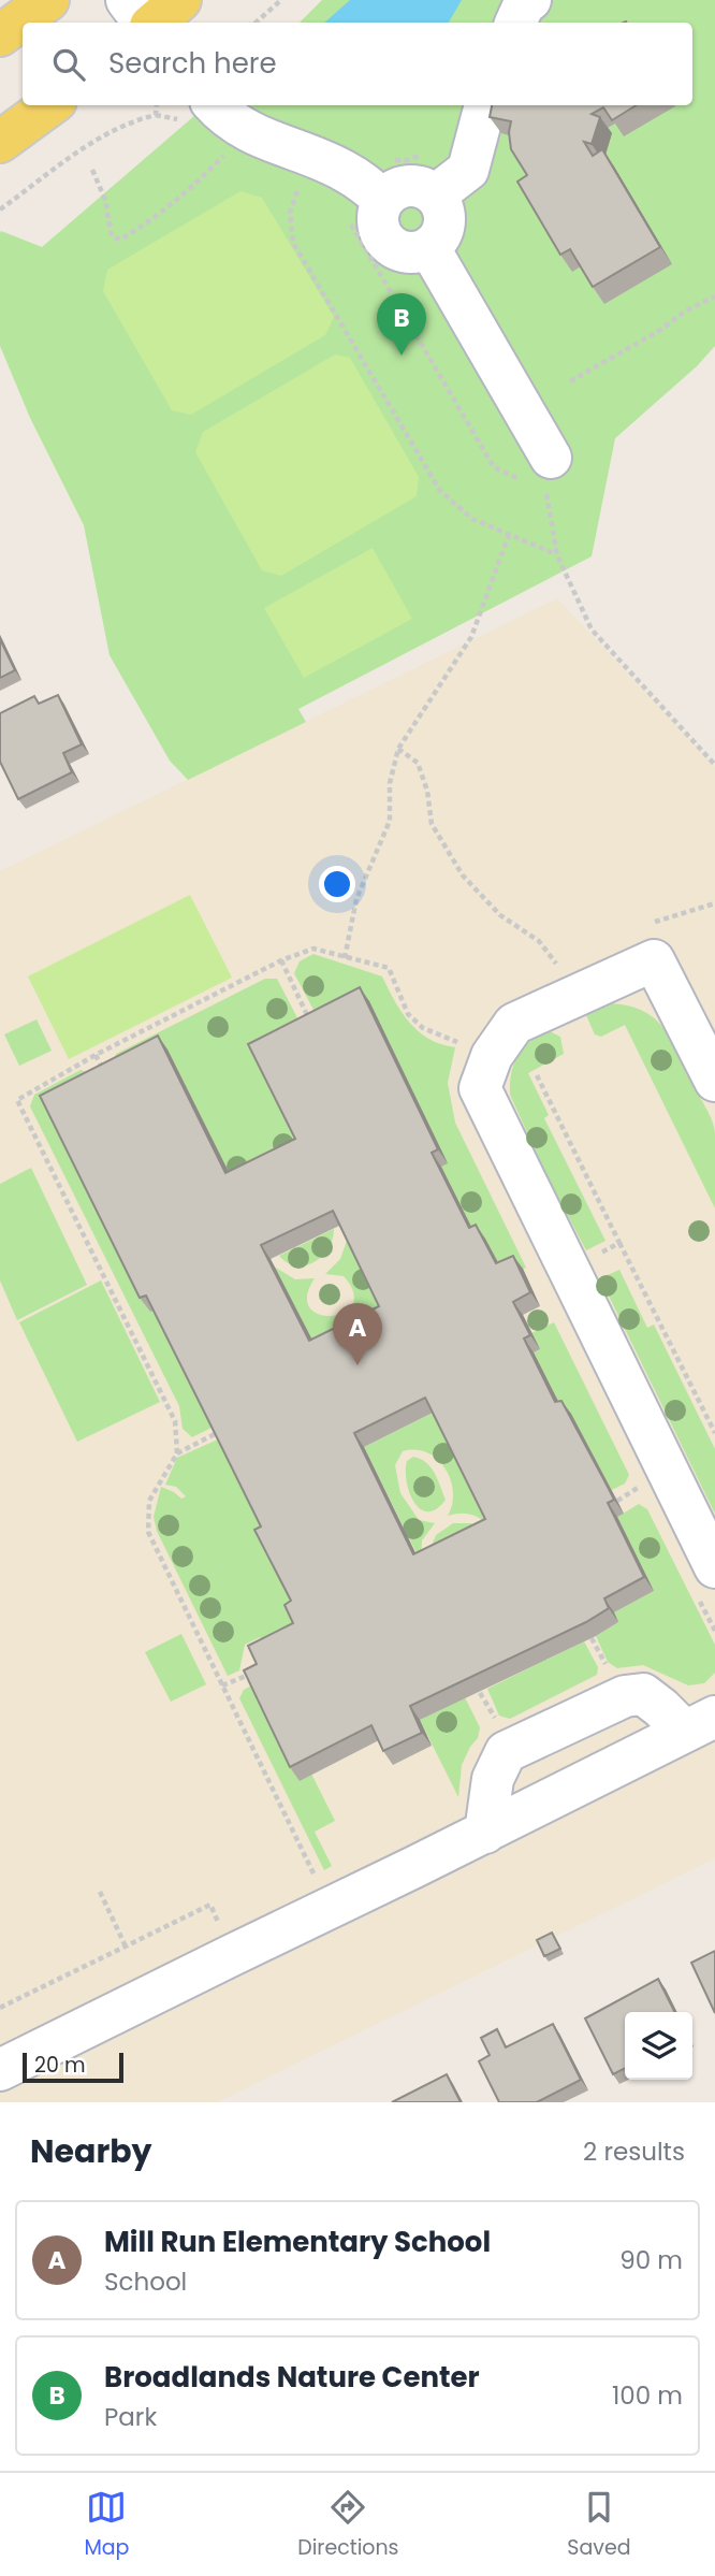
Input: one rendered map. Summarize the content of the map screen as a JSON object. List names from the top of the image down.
{
  "scale_bar": "20 m",
  "page": {
    "search": "Search here",
    "pins": ["B", "A"],
    "scale": "20 m",
    "heading": ["Nearby", "2 results"],
    "list": [
      {
        "mark": "A",
        "name": "Mill Run Elementary School",
        "note": "School",
        "value": "90 m"
      },
      {
        "mark": "B",
        "name": "Broadlands Nature Center",
        "note": "Park",
        "value": "100 m"
      }
    ],
    "nav": ["Map", "Directions", "Saved"]
  }
}
